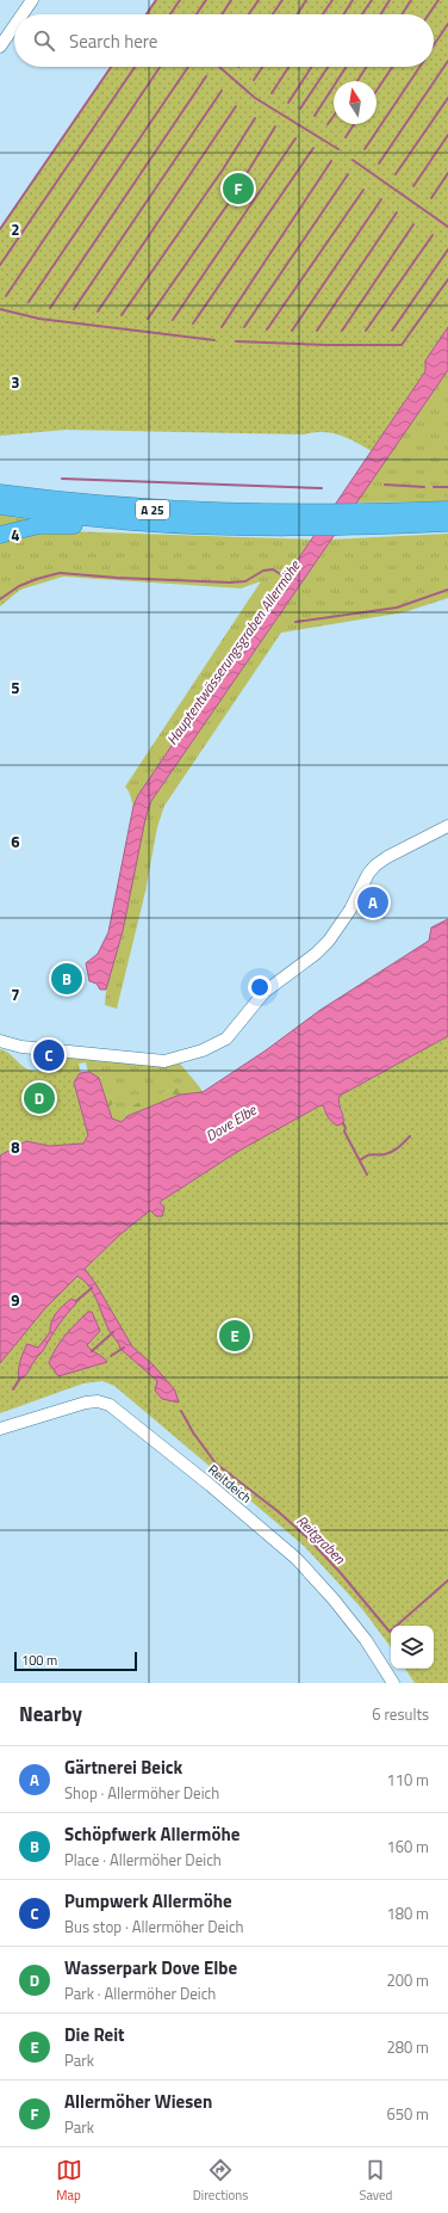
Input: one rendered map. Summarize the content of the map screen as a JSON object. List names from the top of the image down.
{
  "streets": {
    "highway": ["A 25"],
    "street": ["Reitdeich"]
  },
  "water": ["Hauptentwässerungsgraben Allermöhe", "Dove Elbe", "Reitgraben"],
  "scale_bar": "100 m",
  "north": "top",
  "page": {
    "search": "Search here",
    "pins": [
      "F",
      "A",
      "B",
      "C",
      "D",
      "E"
    ],
    "scale": "100 m",
    "heading": ["Nearby", "6 results"],
    "list": [
      {
        "mark": "A",
        "name": "Gärtnerei Beick",
        "note": "Shop · Allermöher Deich",
        "value": "110 m"
      },
      {
        "mark": "B",
        "name": "Schöpfwerk Allermöhe",
        "note": "Place · Allermöher Deich",
        "value": "160 m"
      },
      {
        "mark": "C",
        "name": "Pumpwerk Allermöhe",
        "note": "Bus stop · Allermöher Deich",
        "value": "180 m"
      },
      {
        "mark": "D",
        "name": "Wasserpark Dove Elbe",
        "note": "Park · Allermöher Deich",
        "value": "200 m"
      },
      {
        "mark": "E",
        "name": "Die Reit",
        "note": "Park",
        "value": "280 m"
      },
      {
        "mark": "F",
        "name": "Allermöher Wiesen",
        "note": "Park",
        "value": "650 m"
      }
    ],
    "nav": ["Map", "Directions", "Saved"]
  },
  "grid": {
    "rows": [
      "2",
      "3",
      "4",
      "5",
      "6",
      "7",
      "8",
      "9"
    ]
  }
}
